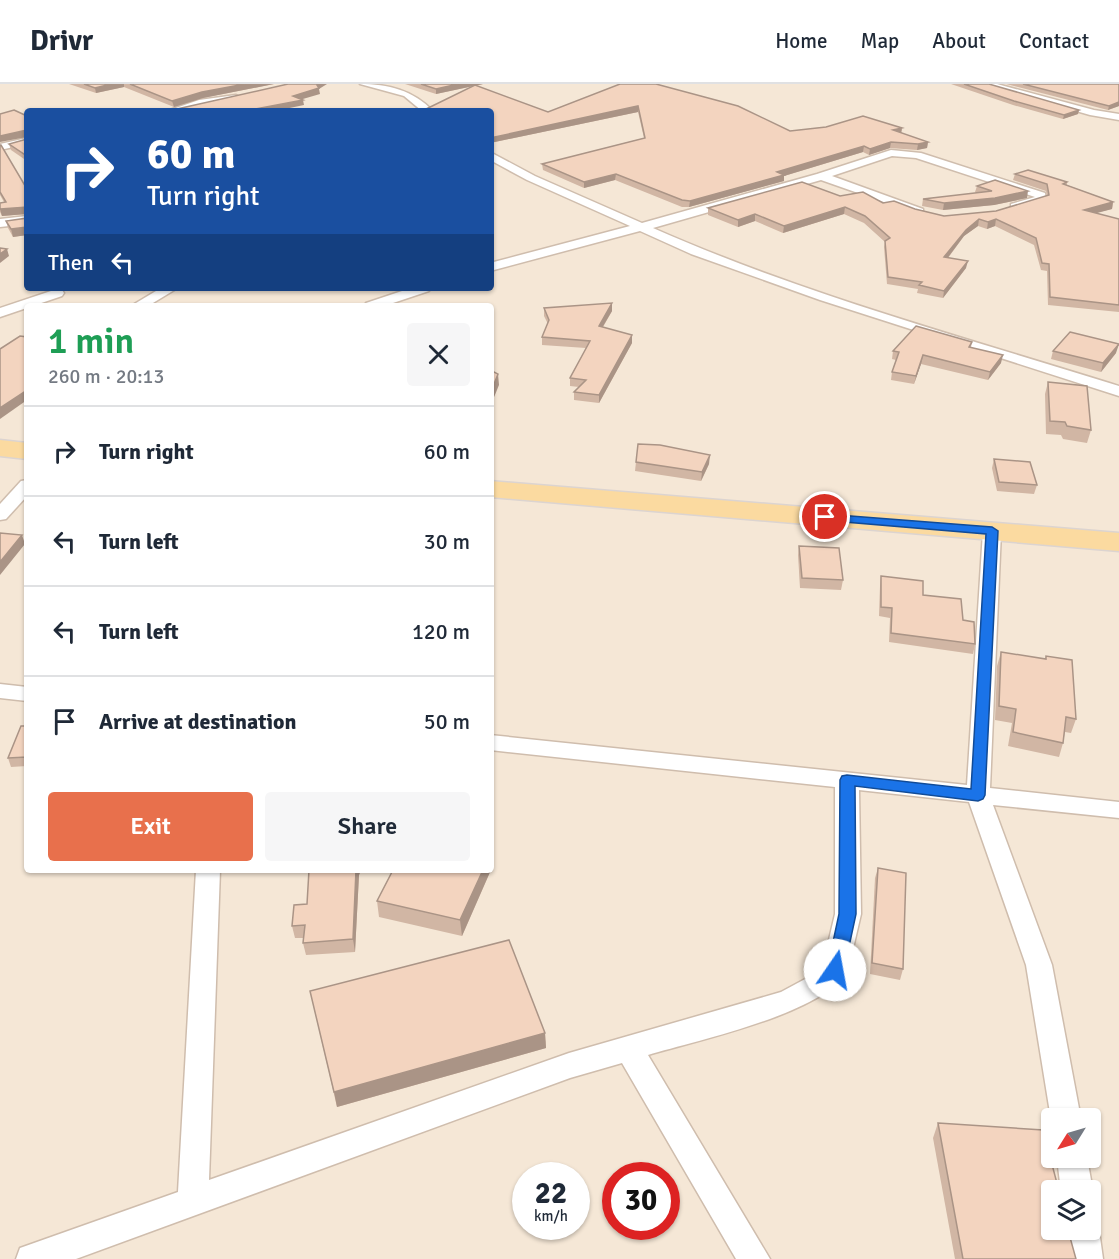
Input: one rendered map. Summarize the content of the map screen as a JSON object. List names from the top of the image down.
{
  "north": "bottom left",
  "page": {
    "header": "Drivr",
    "nav": [
      "Home",
      "Map",
      "About",
      "Contact"
    ],
    "turn": ["60 m", "Turn right"],
    "then": "Then",
    "heading": ["1 min", "260 m · 20:13"],
    "list": [
      {
        "name": "Turn right",
        "value": "60 m"
      },
      {
        "name": "Turn left",
        "value": "30 m"
      },
      {
        "name": "Turn left",
        "value": "120 m"
      },
      {
        "name": "Arrive at destination",
        "value": "50 m"
      }
    ],
    "buttons": ["Exit", "Share"],
    "speed": "22 km/h",
    "limit": "30"
  }
}
